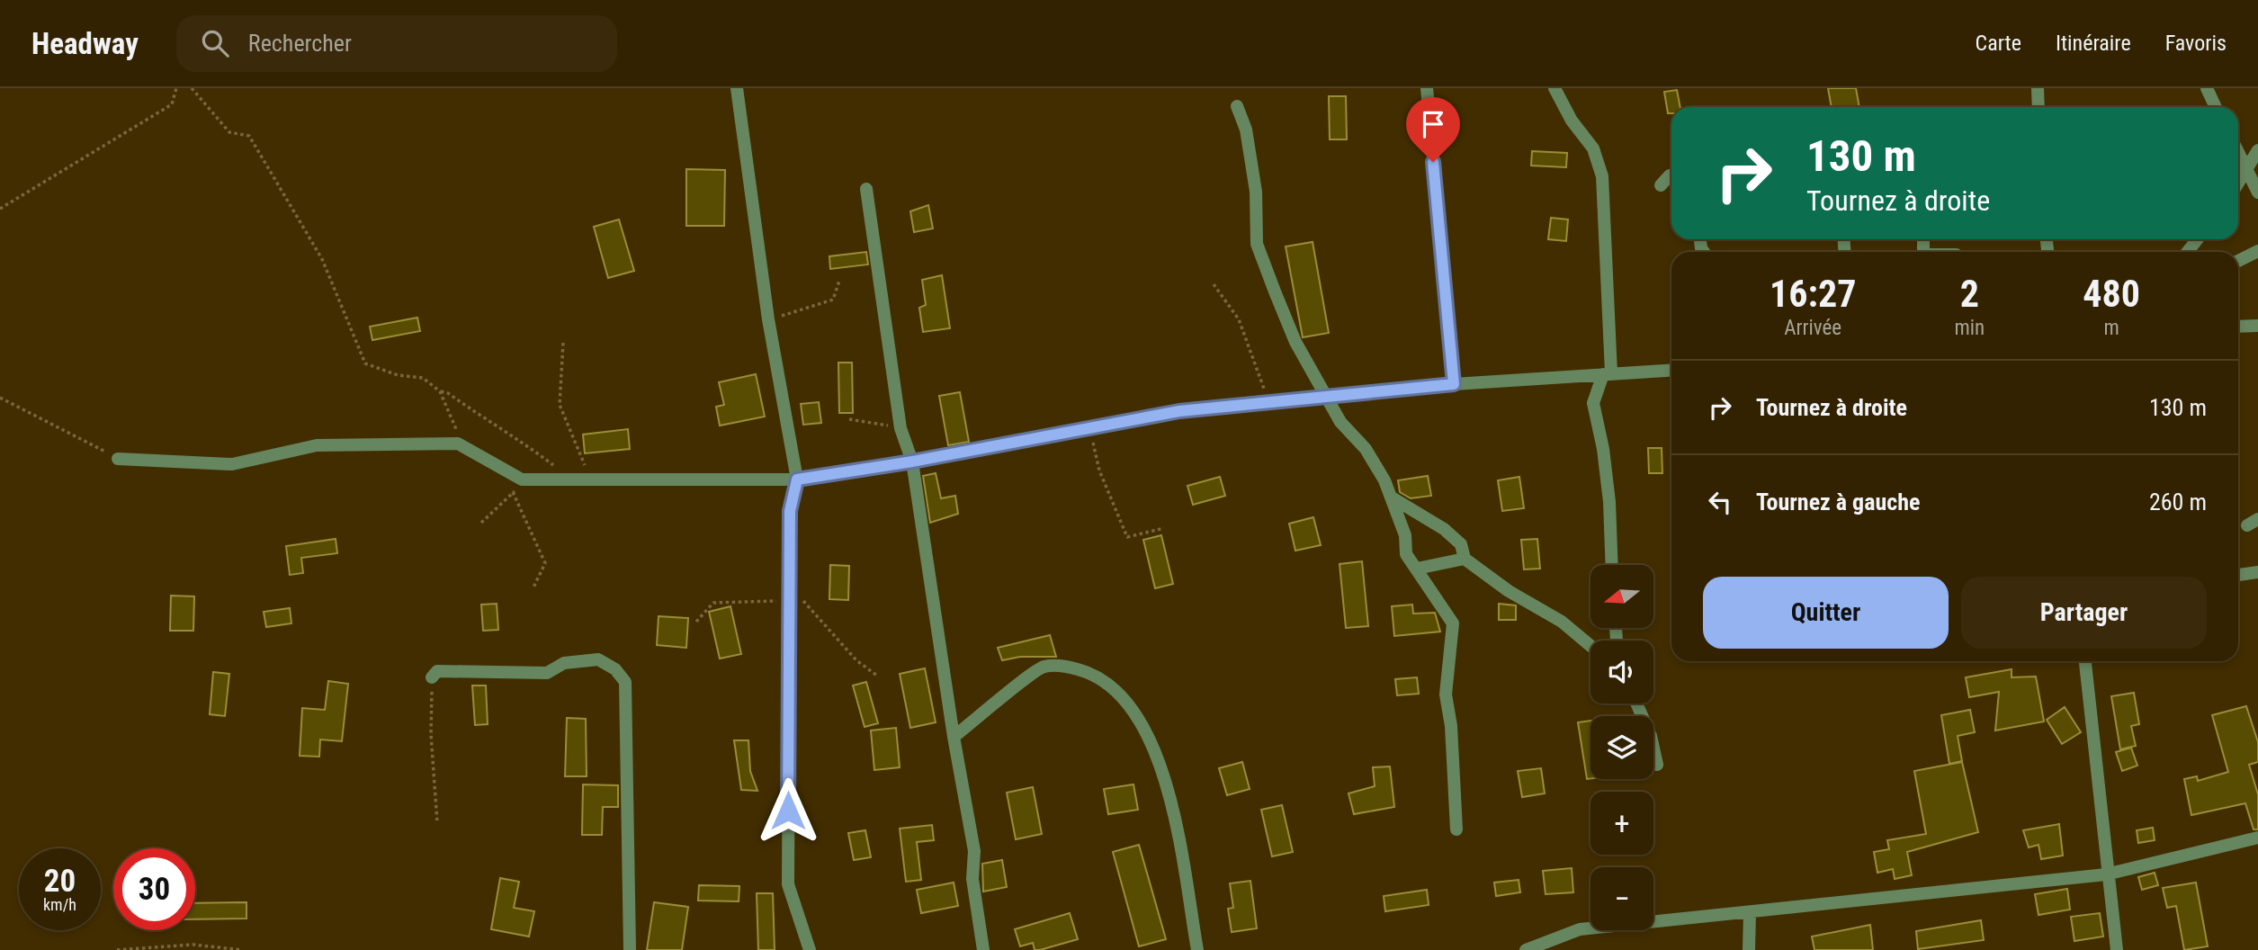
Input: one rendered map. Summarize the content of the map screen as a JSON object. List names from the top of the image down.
{
  "north": "left",
  "page": {
    "header": "Headway",
    "search": "Rechercher",
    "nav": ["Carte", "Itinéraire", "Favoris"],
    "turn": ["130 m", "Tournez à droite"],
    "eta": [
      "16:27",
      "Arrivée",
      "2",
      "min",
      "480",
      "m"
    ],
    "list": [
      {
        "name": "Tournez à droite",
        "value": "130 m"
      },
      {
        "name": "Tournez à gauche",
        "value": "260 m"
      }
    ],
    "buttons": ["Quitter", "Partager"],
    "map_buttons": ["+", "−"],
    "speed": "20 km/h",
    "limit": "30"
  }
}
